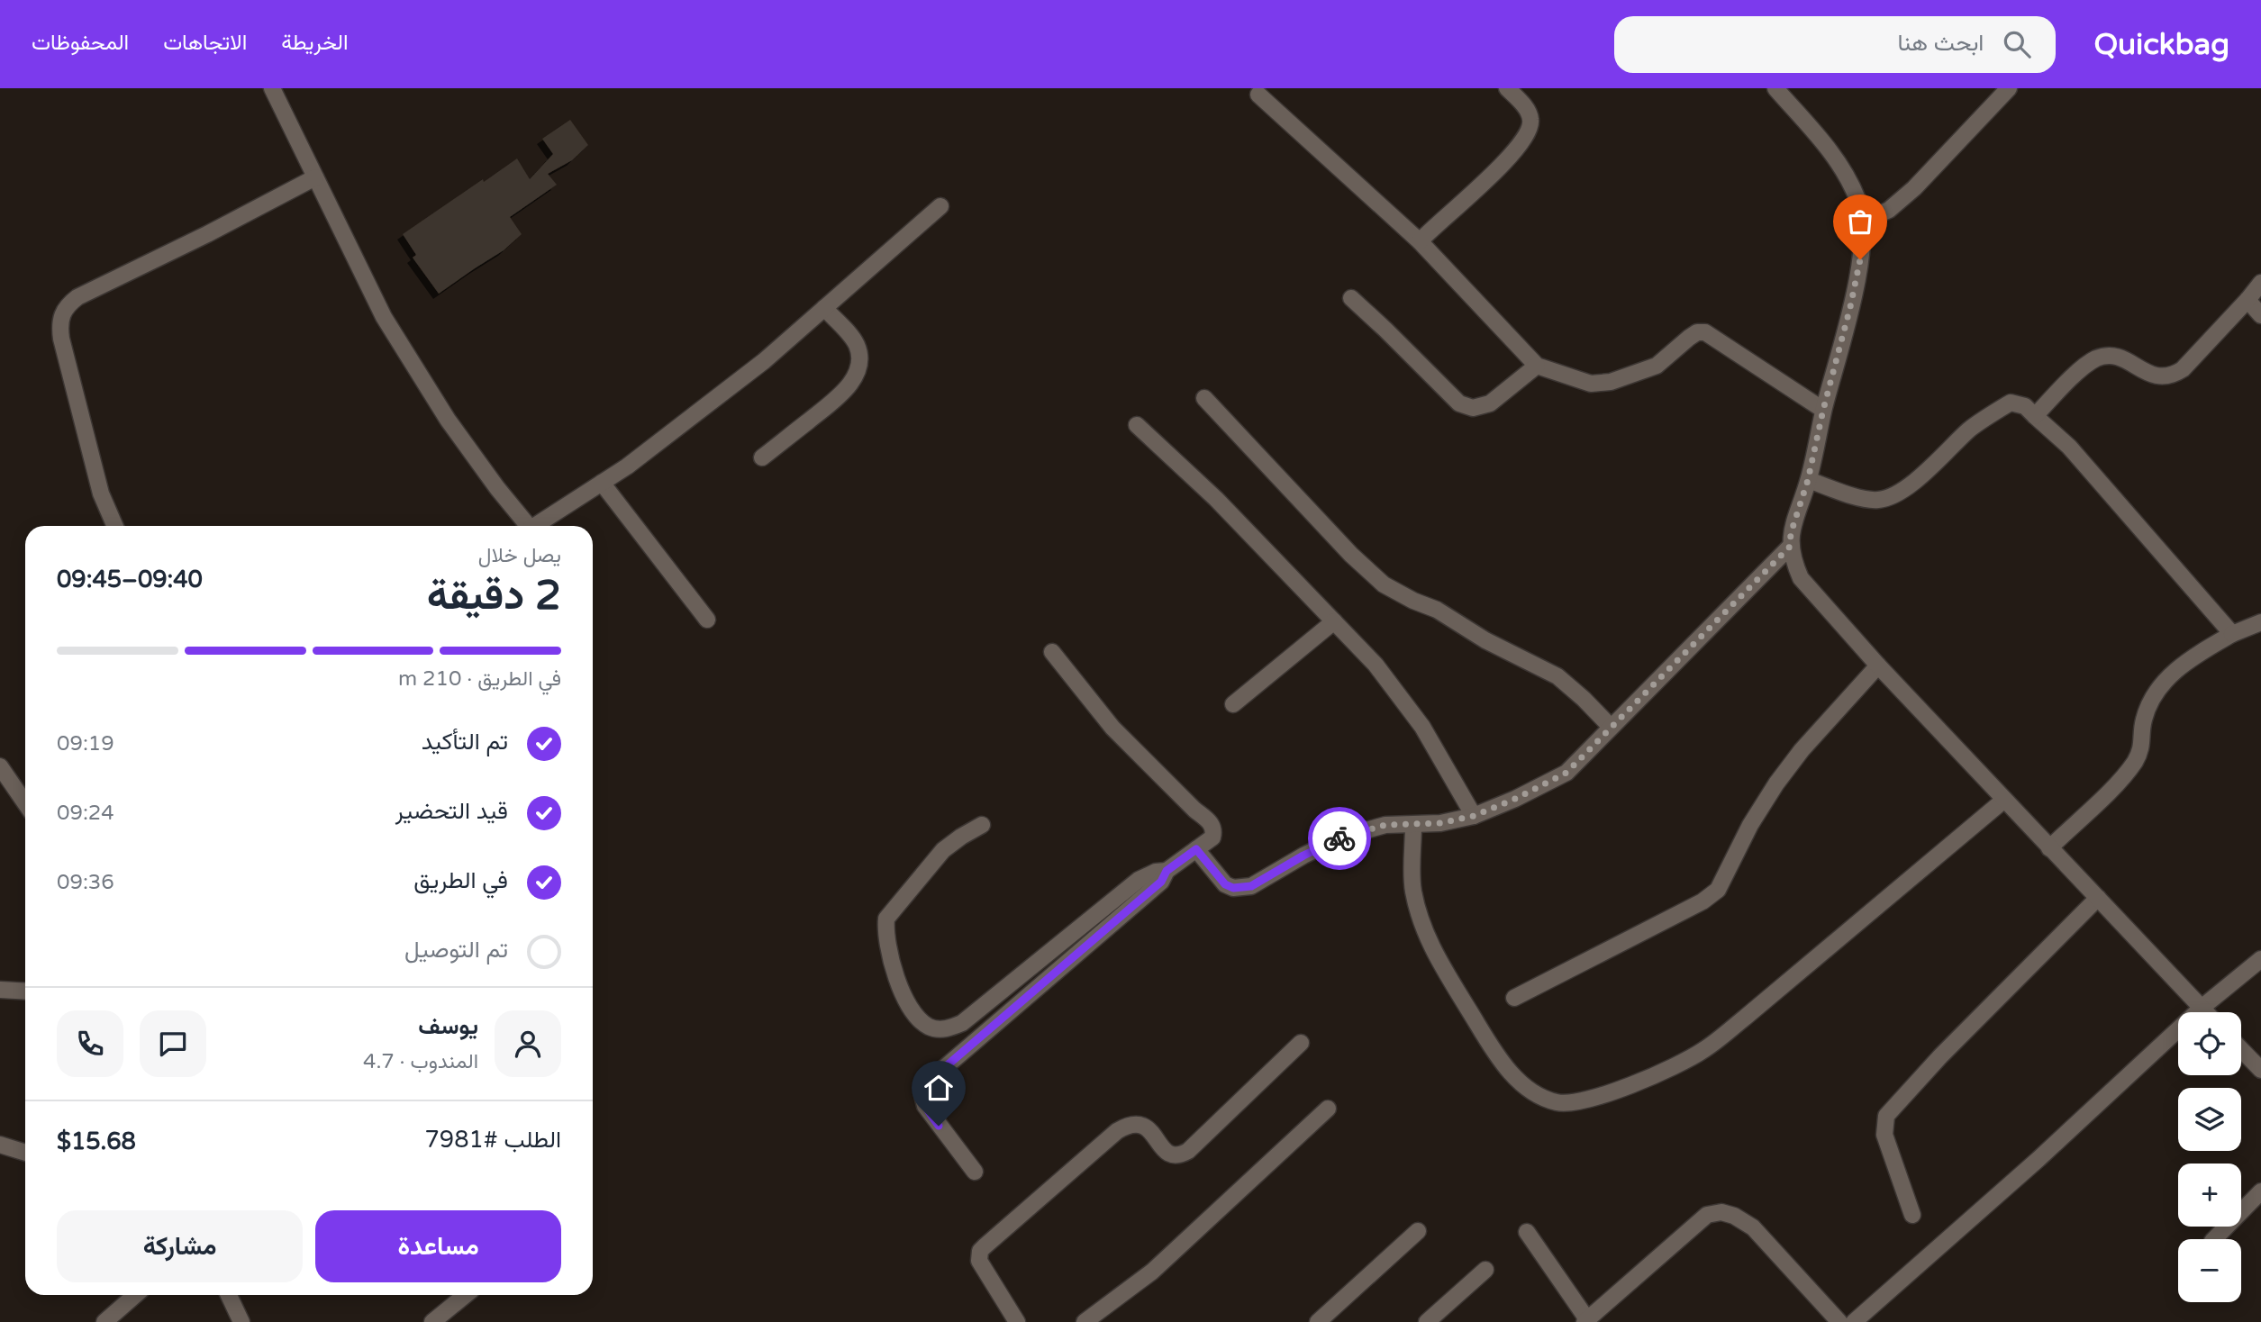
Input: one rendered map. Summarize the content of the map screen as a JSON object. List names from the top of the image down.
{
  "page": {
    "header": "Quickbag",
    "search": "ابحث هنا",
    "nav": ["الخريطة", "الاتجاهات", "المحفوظات"],
    "heading": ["2 دقيقة", "يصل خلال", "09:40–09:45"],
    "panel": [
      "يوسف",
      "المندوب · 4.7",
      "الطلب #7981",
      "$15.68"
    ],
    "bar": "في الطريق · 210 m",
    "list": [
      ["تم التأكيد", "09:19"],
      ["قيد التحضير", "09:24"],
      ["في الطريق", "09:36"],
      "تم التوصيل"
    ],
    "map_buttons": ["+", "−"],
    "buttons": ["مساعدة", "مشاركة"]
  }
}
